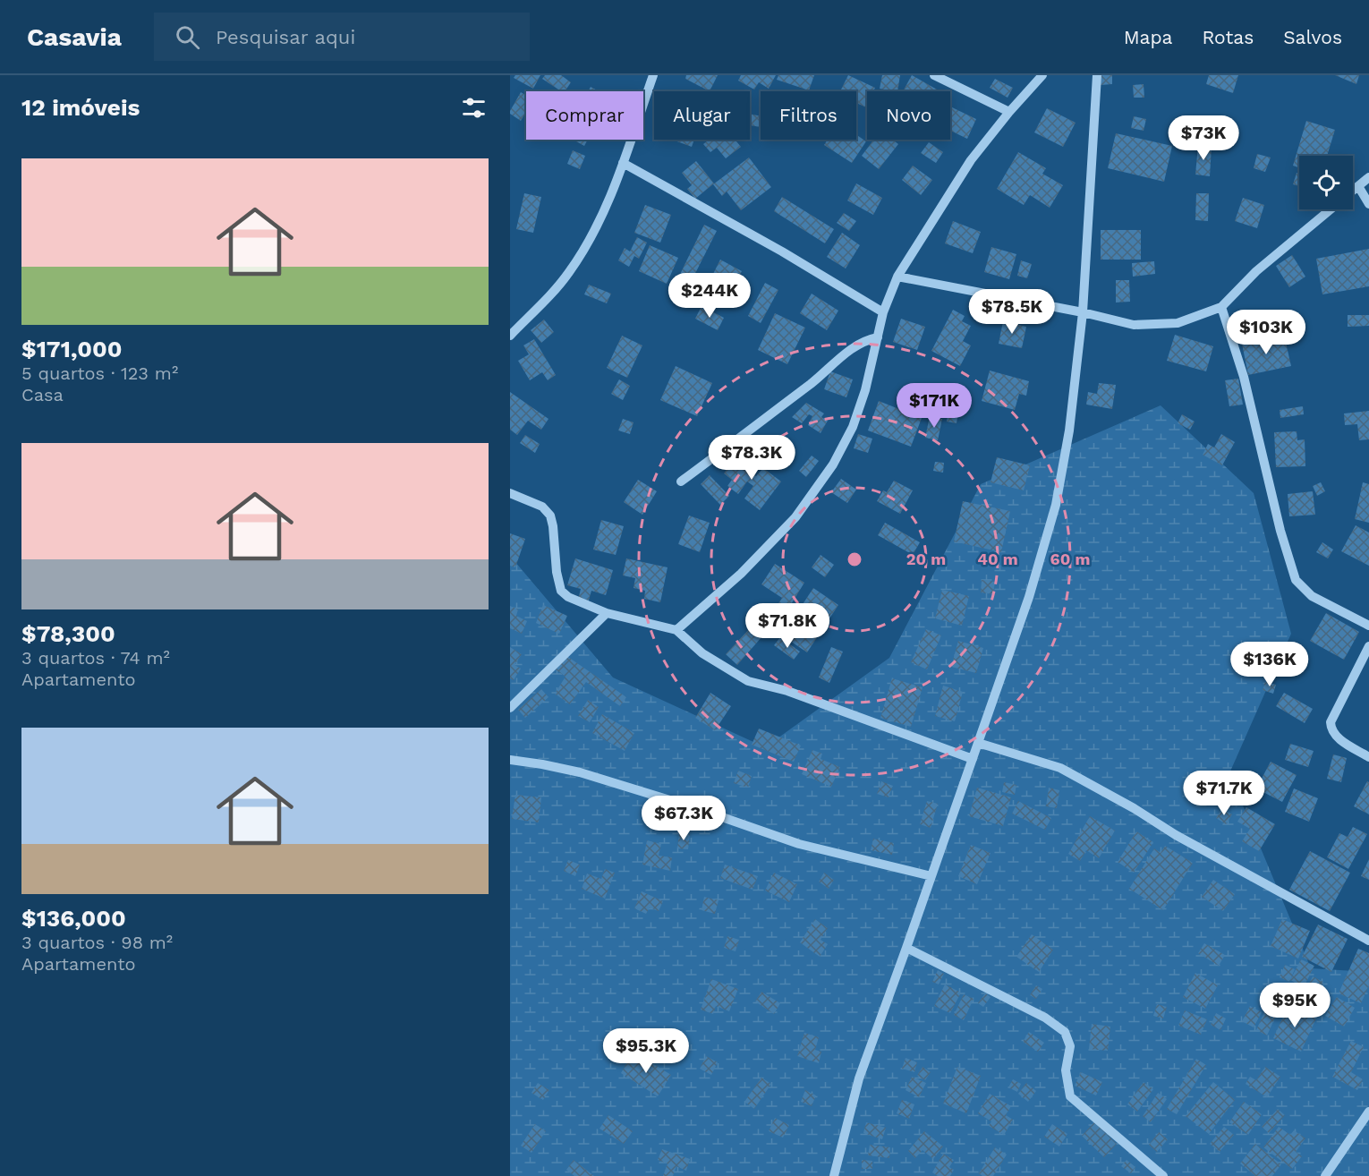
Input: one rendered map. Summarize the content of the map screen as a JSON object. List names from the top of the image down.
{
  "page": {
    "header": "Casavia",
    "search": "Pesquisar aqui",
    "nav": ["Mapa", "Rotas", "Salvos"],
    "heading": "12 imóveis",
    "chip": [
      "Comprar",
      "Alugar",
      "Filtros",
      "Novo"
    ],
    "price": [
      "$73K",
      "$244K",
      "$78.5K",
      "$103K",
      "$171K",
      "$78.3K",
      "$71.8K",
      "$136K",
      "$71.7K",
      "$67.3K",
      "$95K",
      "$95.3K"
    ],
    "list": [
      {
        "name": "$171,000",
        "note": "5 quartos · 123 m² · Casa"
      },
      {
        "name": "$78,300",
        "note": "3 quartos · 74 m² · Apartamento"
      },
      {
        "name": "$136,000",
        "note": "3 quartos · 98 m² · Apartamento"
      }
    ]
  },
  "rings": ["20 m", "40 m", "60 m"]
}
